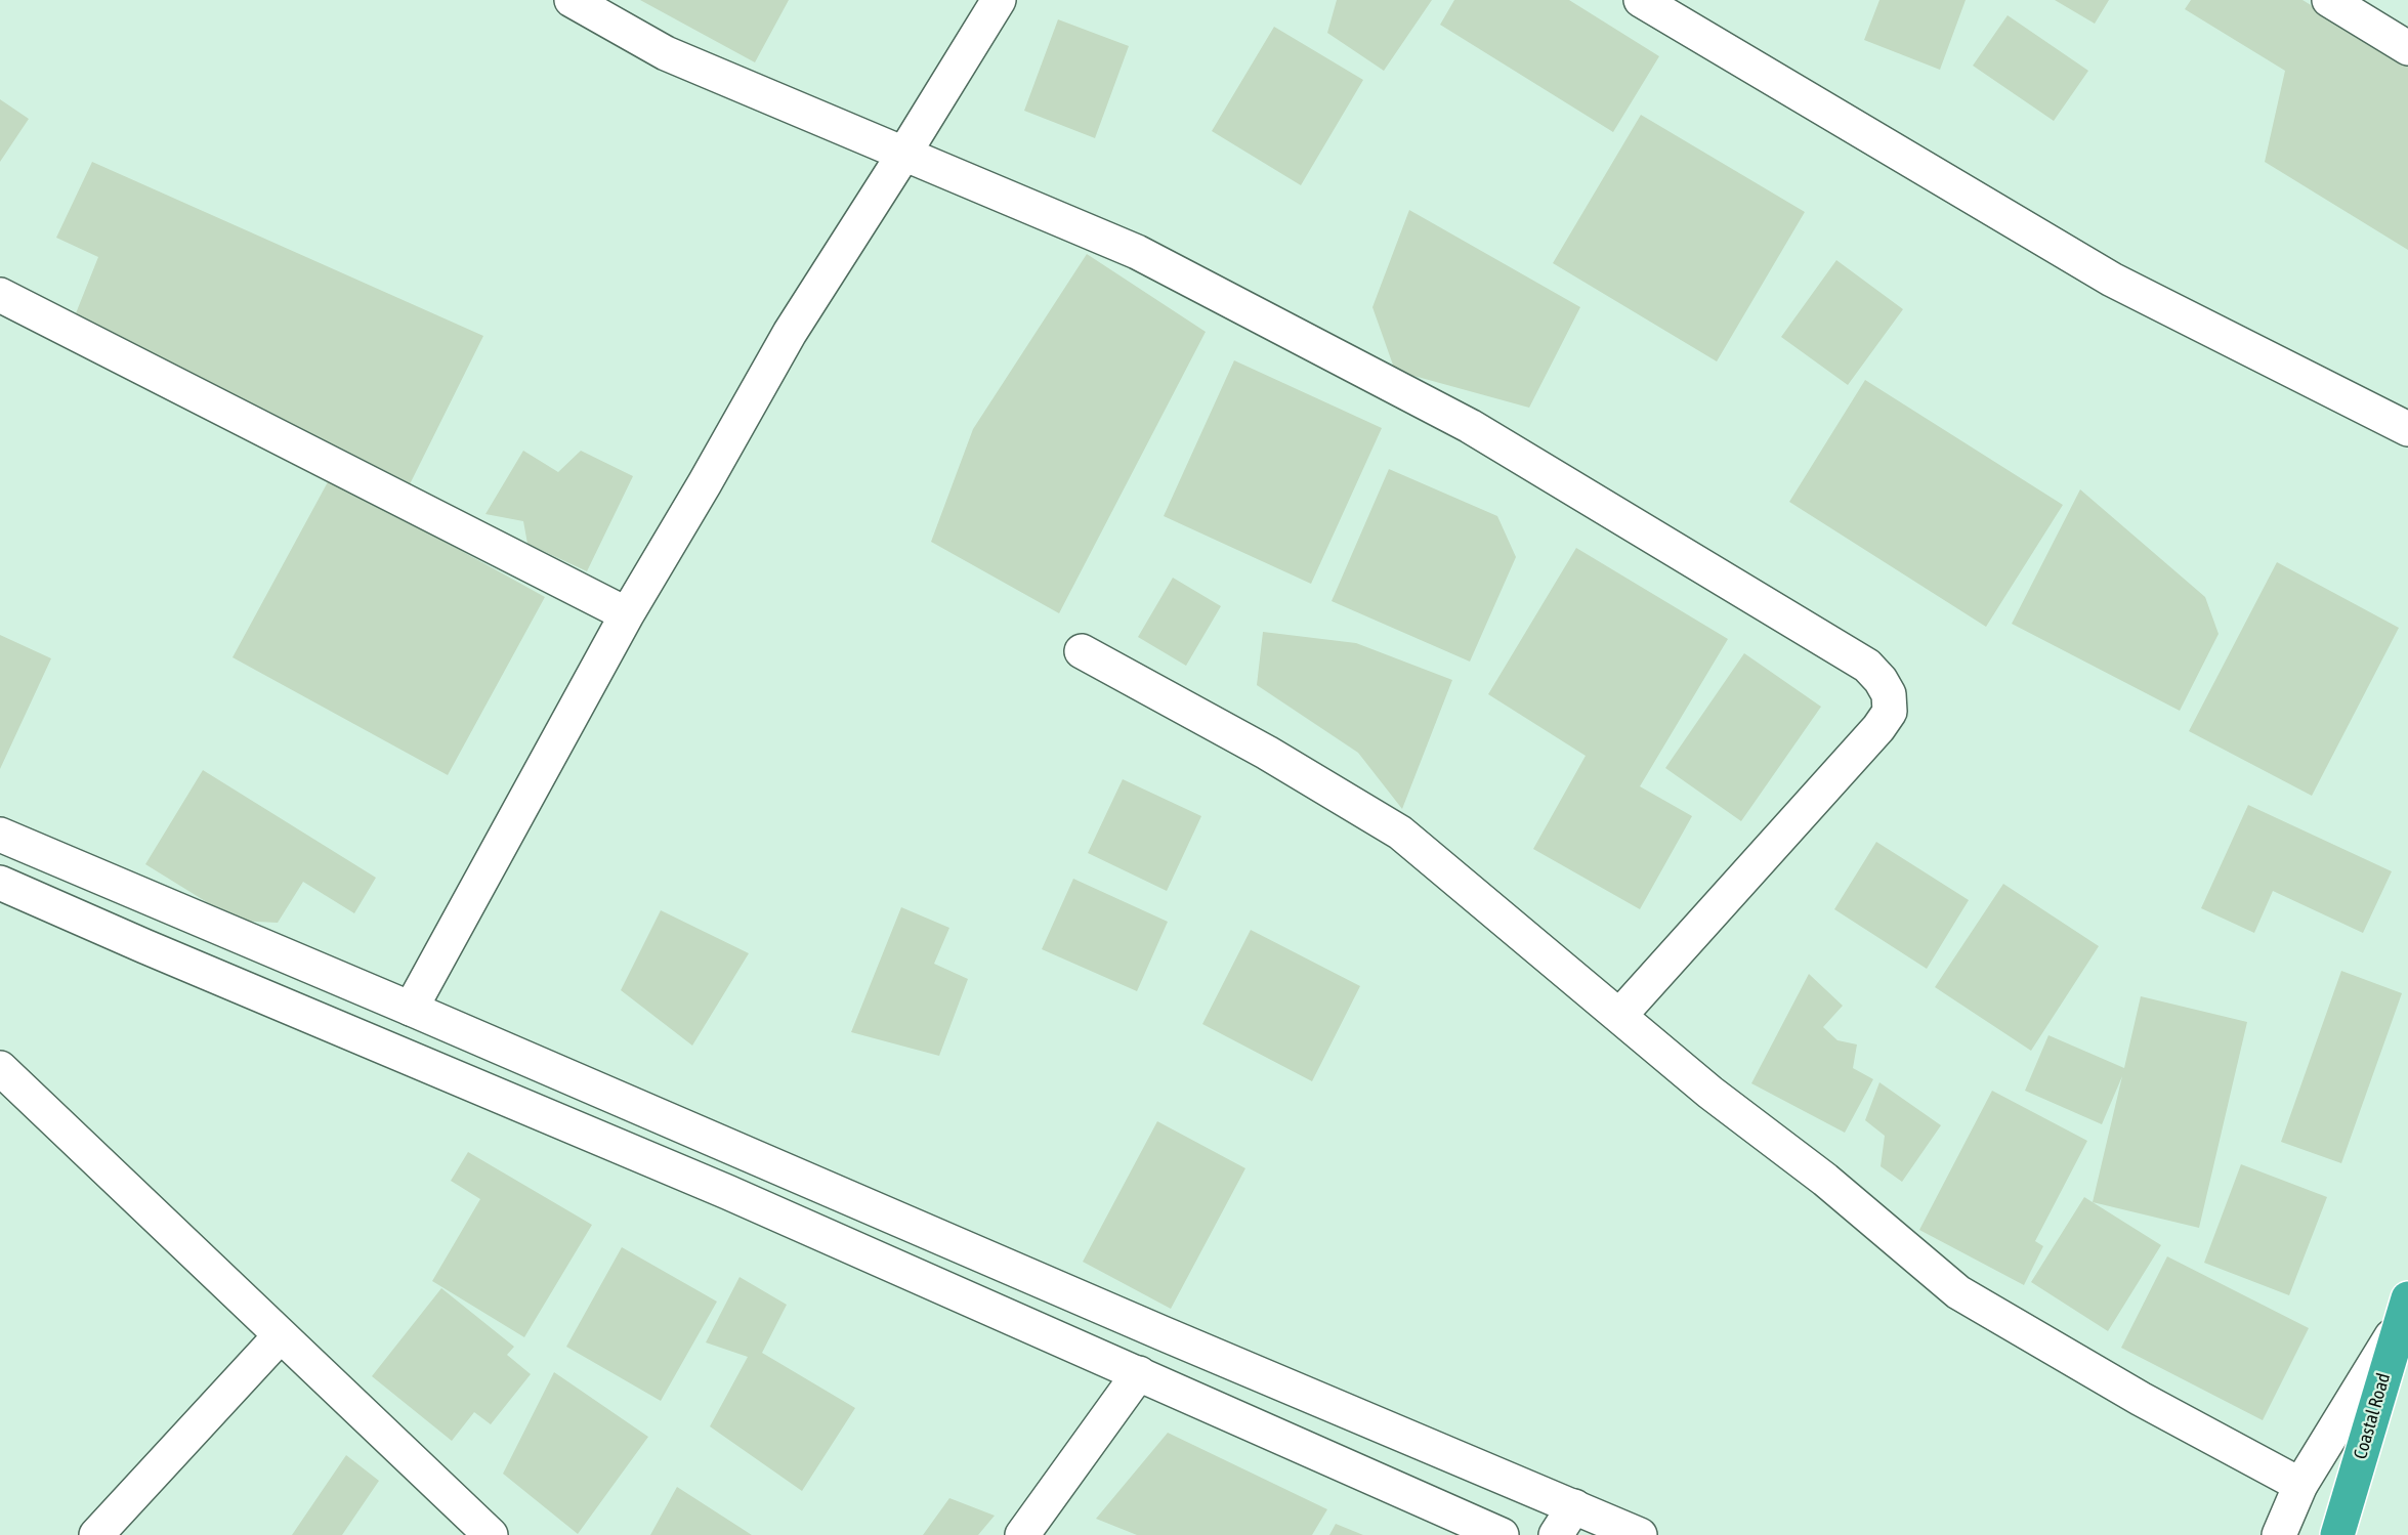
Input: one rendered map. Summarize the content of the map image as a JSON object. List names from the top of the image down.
{
  "streets": {
    "highway": ["Coastal Road"]
  }
}
